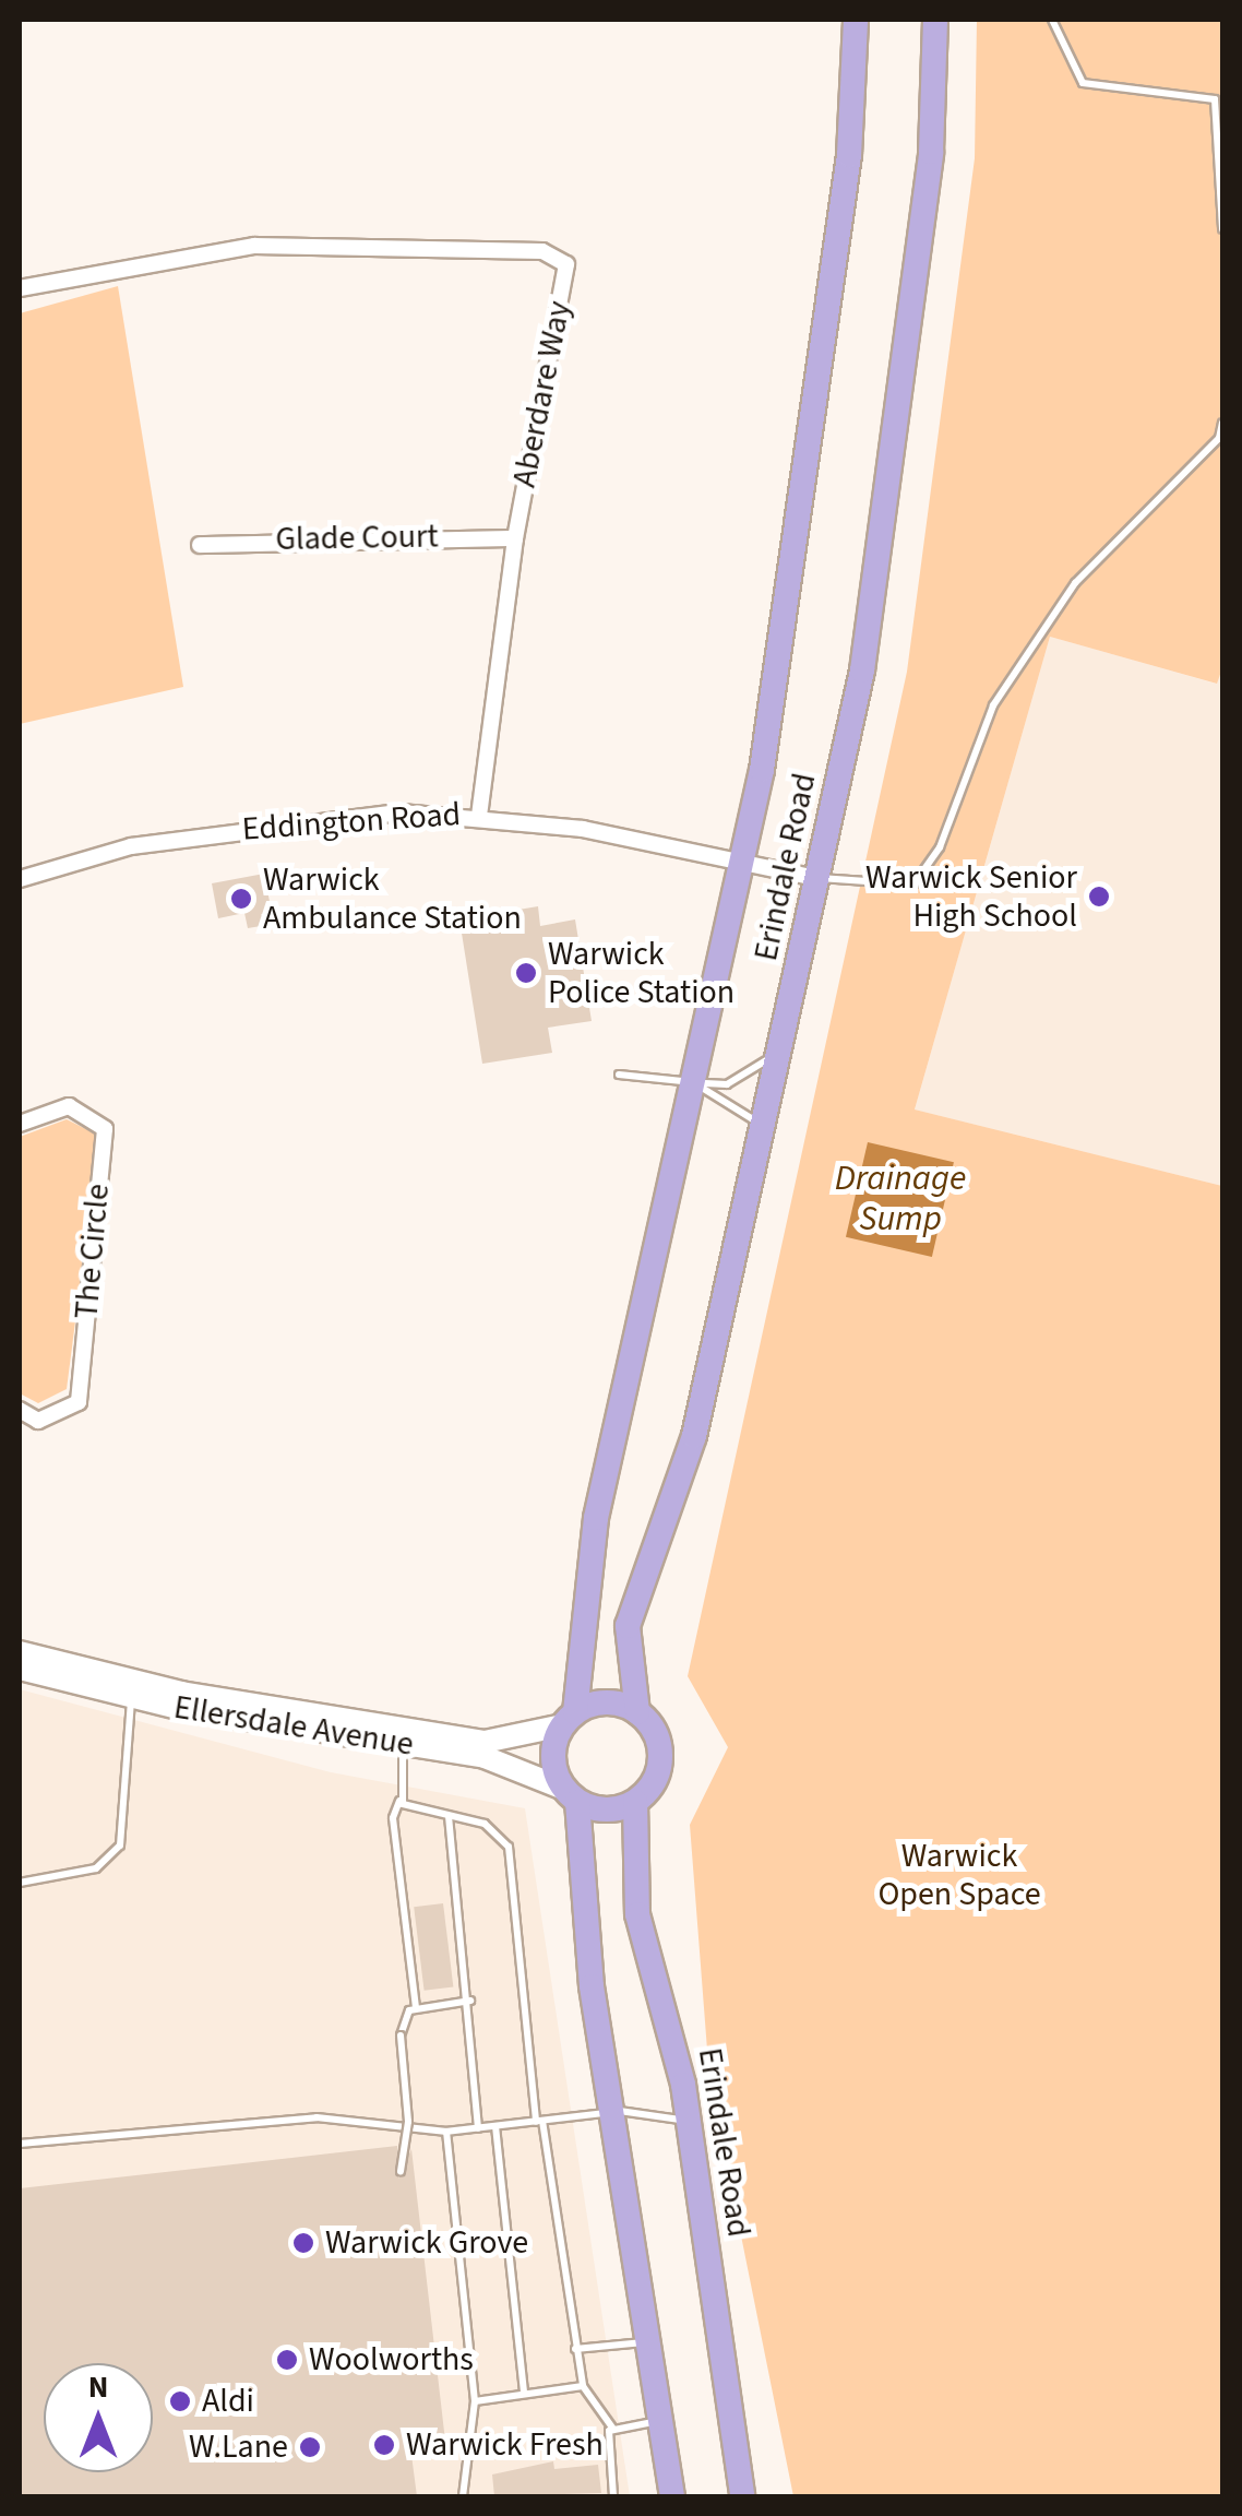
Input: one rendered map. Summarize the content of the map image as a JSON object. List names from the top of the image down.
{
  "streets": {
    "main road": ["Erindale Road"],
    "street": [
      "Aberdare Way",
      "Glade Court",
      "Eddington Road",
      "The Circle",
      "Ellersdale Avenue"
    ]
  },
  "crossings": [
    ["Aberdare Way", "Glade Court"],
    ["Aberdare Way", "Eddington Road"],
    ["Eddington Road", "Erindale Road"],
    ["Erindale Road", "Ellersdale Avenue"]
  ],
  "water": ["Drainage Sump"],
  "parks": ["Warwick Open Space"],
  "places": [
    "Warwick Senior High School",
    "Warwick Ambulance Station",
    "Warwick Police Station",
    "Warwick Grove",
    "Woolworths",
    "Aldi",
    "Warwick Fresh",
    "W.Lane"
  ],
  "north": "top"
}
